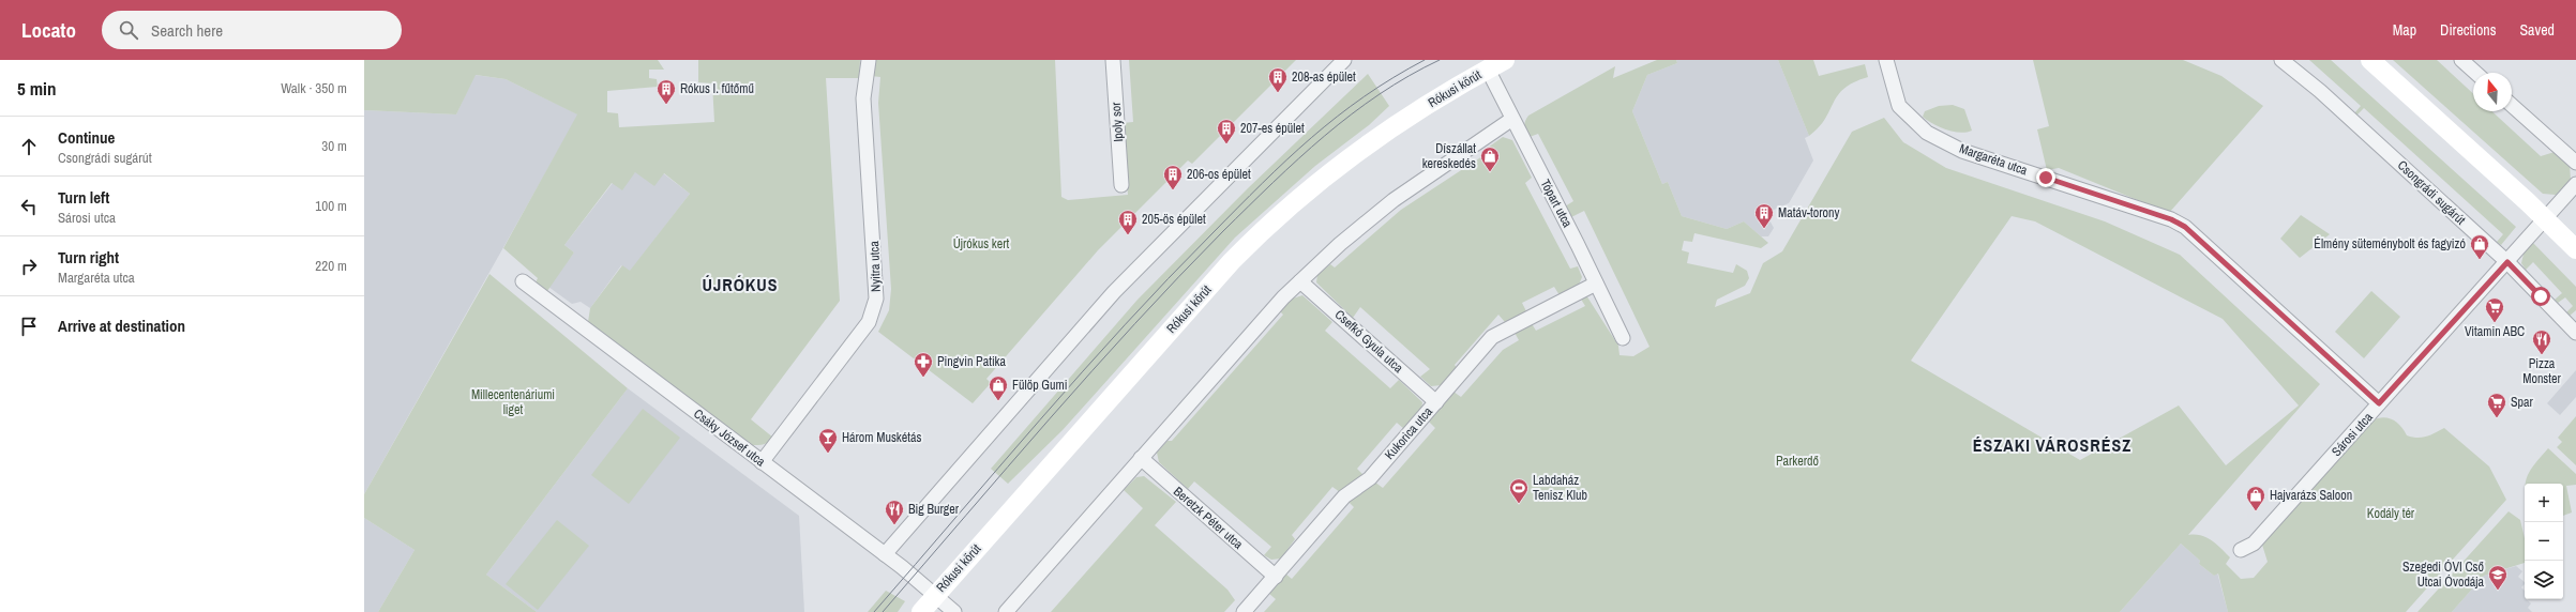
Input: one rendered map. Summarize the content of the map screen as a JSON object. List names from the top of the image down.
{
  "streets": {
    "main road": ["Rókusi körút"],
    "street": [
      "Ipoly sor",
      "Margaréta utca",
      "Csongrádi sugárút",
      "Tópart utca",
      "Nyitra utca",
      "Csefkó Gyula utca",
      "Kukorica utca",
      "Sárosi utca",
      "Csáky József utca",
      "Beretzk Péter utca"
    ]
  },
  "crossings": [
    ["Rókusi körút", "Tópart utca"],
    ["Rókusi körút", "Csáky József utca"],
    ["Margaréta utca", "Sárosi utca"],
    ["Csongrádi sugárút", "Sárosi utca"],
    ["Tópart utca", "Kukorica utca"],
    ["Nyitra utca", "Csáky József utca"],
    ["Csefkó Gyula utca", "Kukorica utca"],
    ["Kukorica utca", "Beretzk Péter utca"]
  ],
  "districts": ["ÚJRÓKUS", "ÉSZAKI VÁROSRÉSZ"],
  "parks": [
    "Újrókus kert",
    "Millecentenáriumi liget",
    "Parkerdő",
    "Kodály tér"
  ],
  "places": {
    "building": [
      "208-as épület",
      "Rókus I. fűtőmű",
      "207-es épület",
      "206-os épület",
      "Matáv-torony",
      "205-ös épület"
    ],
    "shop": [
      "Díszállat kereskedés",
      "Élmény süteménybolt és fagyizó",
      "Fülöp Gumi",
      "Hajvarázs Saloon"
    ],
    "supermarket": ["Vitamin ABC", "Spar"],
    "restaurant": ["Pizza Monster", "Big Burger"],
    "pharmacy": ["Pingvin Patika"],
    "bar": ["Három Muskétás"],
    "sports": ["Labdaház Tenisz Klub"],
    "school or university": ["Szegedi ÓVI Cső Utcai Óvodája"]
  },
  "north": "top",
  "page": {
    "header": "Locato",
    "search": "Search here",
    "nav": ["Map", "Directions", "Saved"],
    "heading": ["5 min", "Walk · 350 m"],
    "list": [
      ["Continue", "Csongrádi sugárút", "30 m"],
      ["Turn left", "Sárosi utca", "100 m"],
      ["Turn right", "Margaréta utca", "220 m"],
      "Arrive at destination"
    ],
    "map_buttons": ["+", "−"]
  }
}
